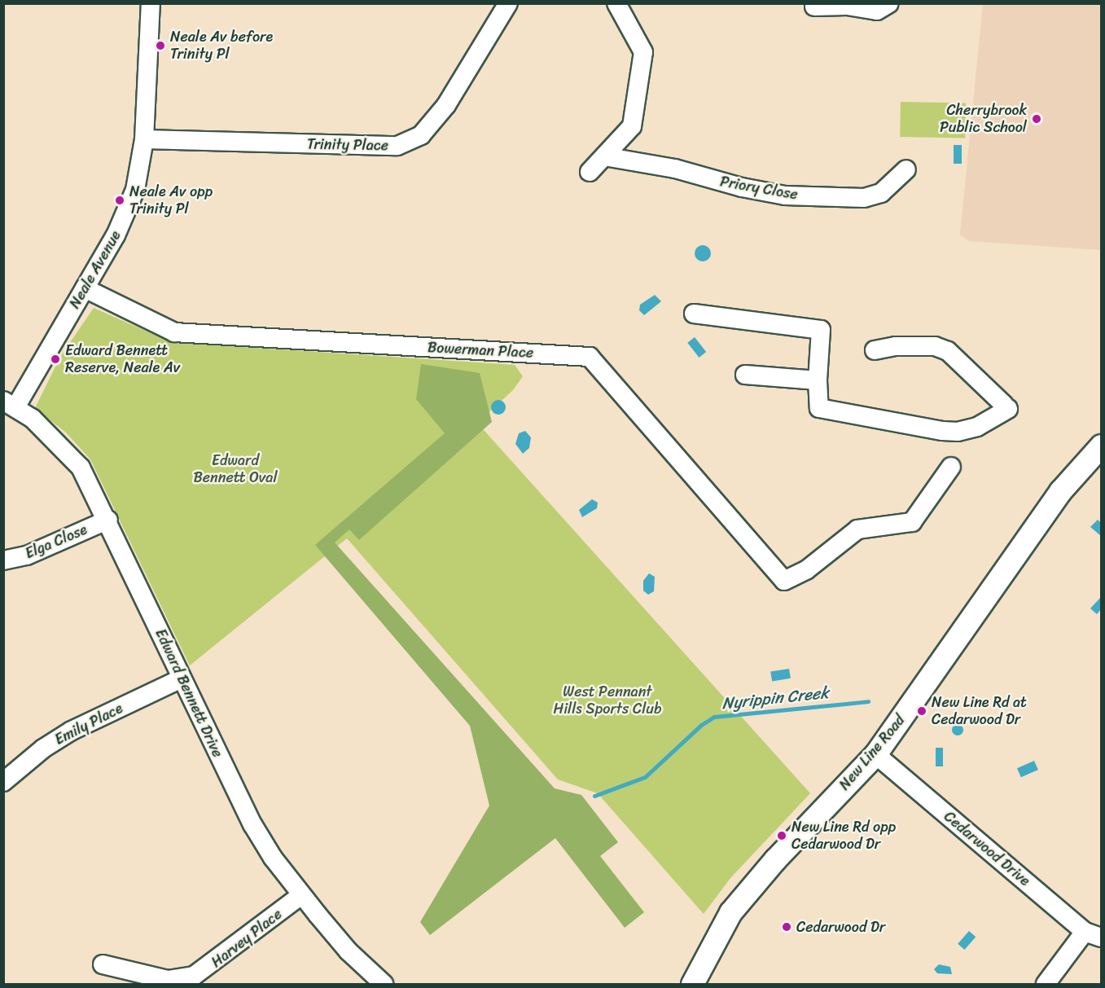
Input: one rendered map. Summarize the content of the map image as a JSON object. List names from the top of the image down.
{
  "streets": {
    "main road": ["New Line Road"],
    "street": [
      "Trinity Place",
      "Priory Close",
      "Neale Avenue",
      "Bowerman Place",
      "Elga Close",
      "Edward Bennett Drive",
      "Emily Place",
      "Cedarwood Drive",
      "Harvey Place"
    ]
  },
  "crossings": [
    ["Trinity Place", "Neale Avenue"],
    ["Neale Avenue", "Bowerman Place"],
    ["Neale Avenue", "Edward Bennett Drive"],
    ["Elga Close", "Edward Bennett Drive"],
    ["Edward Bennett Drive", "Emily Place"],
    ["Edward Bennett Drive", "Harvey Place"],
    ["New Line Road", "Cedarwood Drive"]
  ],
  "water": ["Nyrippin Creek"],
  "parks": ["Edward Bennett Oval", "West Pennant Hills Sports Club"],
  "places": [
    "Neale Av before Trinity Pl",
    "Cherrybrook Public School",
    "Neale Av opp Trinity Pl",
    "Edward Bennett Reserve, Neale Av",
    "New Line Rd at Cedarwood Dr",
    "New Line Rd opp Cedarwood Dr",
    "Cedarwood Dr"
  ]
}
